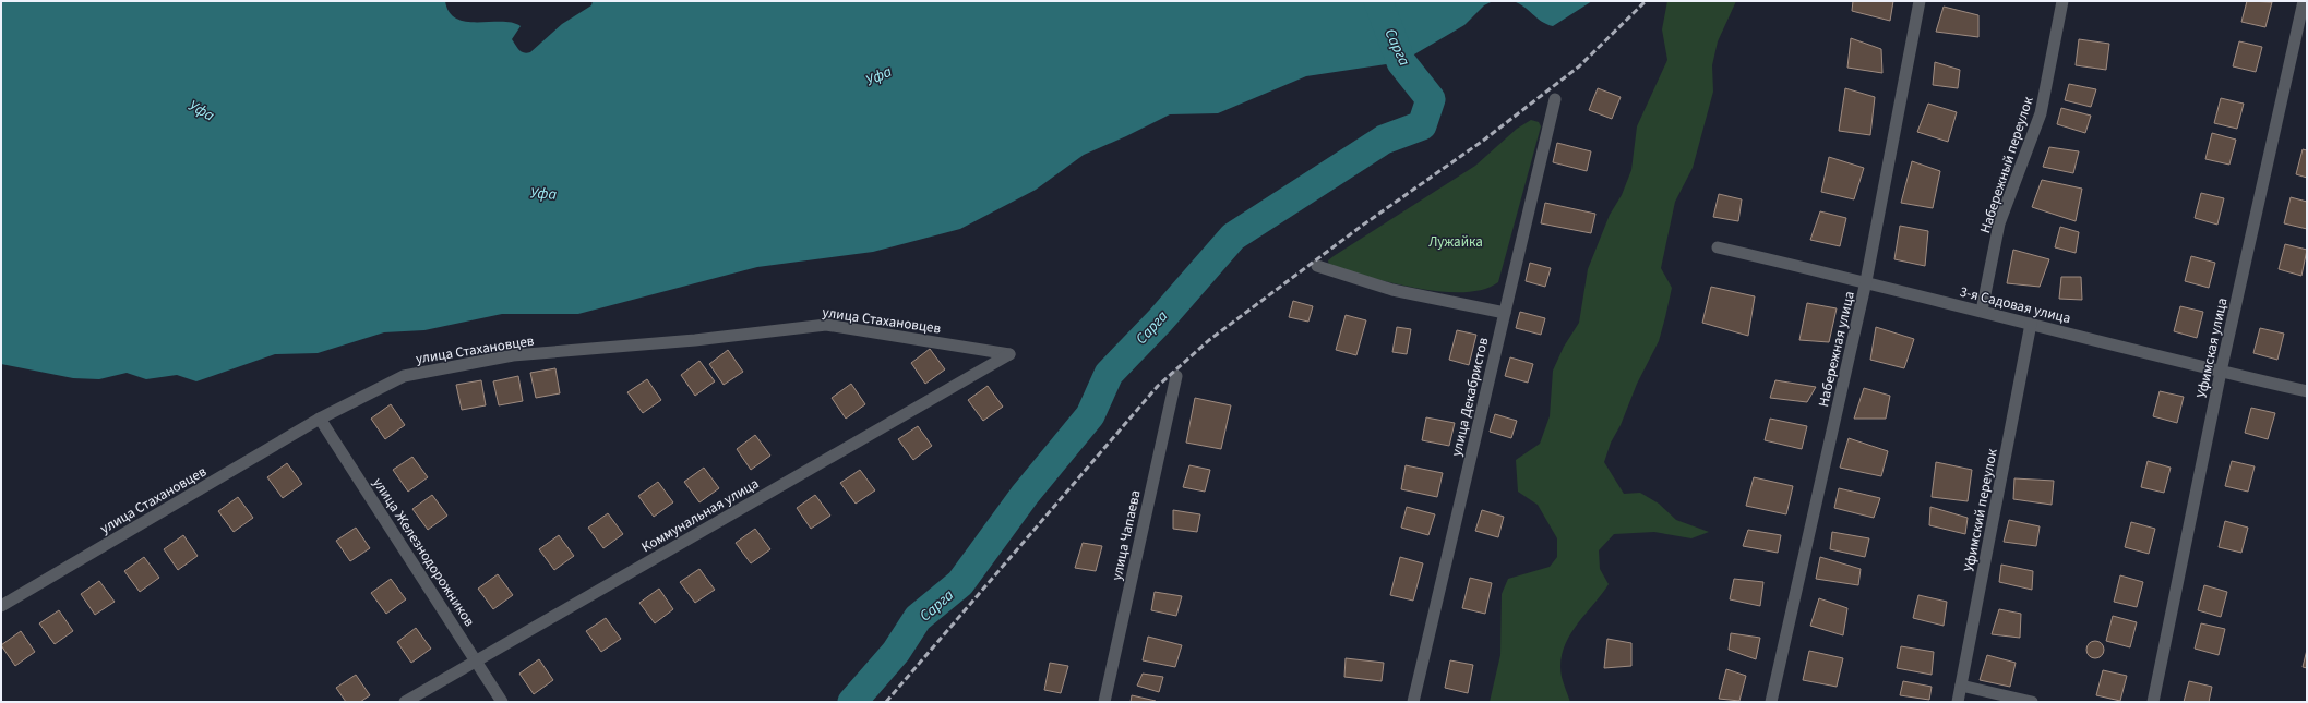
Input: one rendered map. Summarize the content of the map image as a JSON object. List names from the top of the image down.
{
  "streets": {
    "street": [
      "Набережный переулок",
      "3-я Садовая улица",
      "улица Стахановцев",
      "Уфимская улица",
      "Набережная улица",
      "улица Декабристов",
      "Уфимский переулок",
      "Коммунальная улица",
      "улица Чапаева",
      "улица Железнодорожников"
    ]
  },
  "crossings": [
    ["Набережный переулок", "3-я Садовая улица"],
    ["3-я Садовая улица", "Уфимская улица"],
    ["3-я Садовая улица", "Набережная улица"],
    ["3-я Садовая улица", "Уфимский переулок"],
    ["улица Стахановцев", "Коммунальная улица"],
    ["улица Стахановцев", "улица Железнодорожников"],
    ["Коммунальная улица", "улица Железнодорожников"]
  ],
  "water": ["Сарга", "Уфа"],
  "parks": ["Лужайка"]
}
